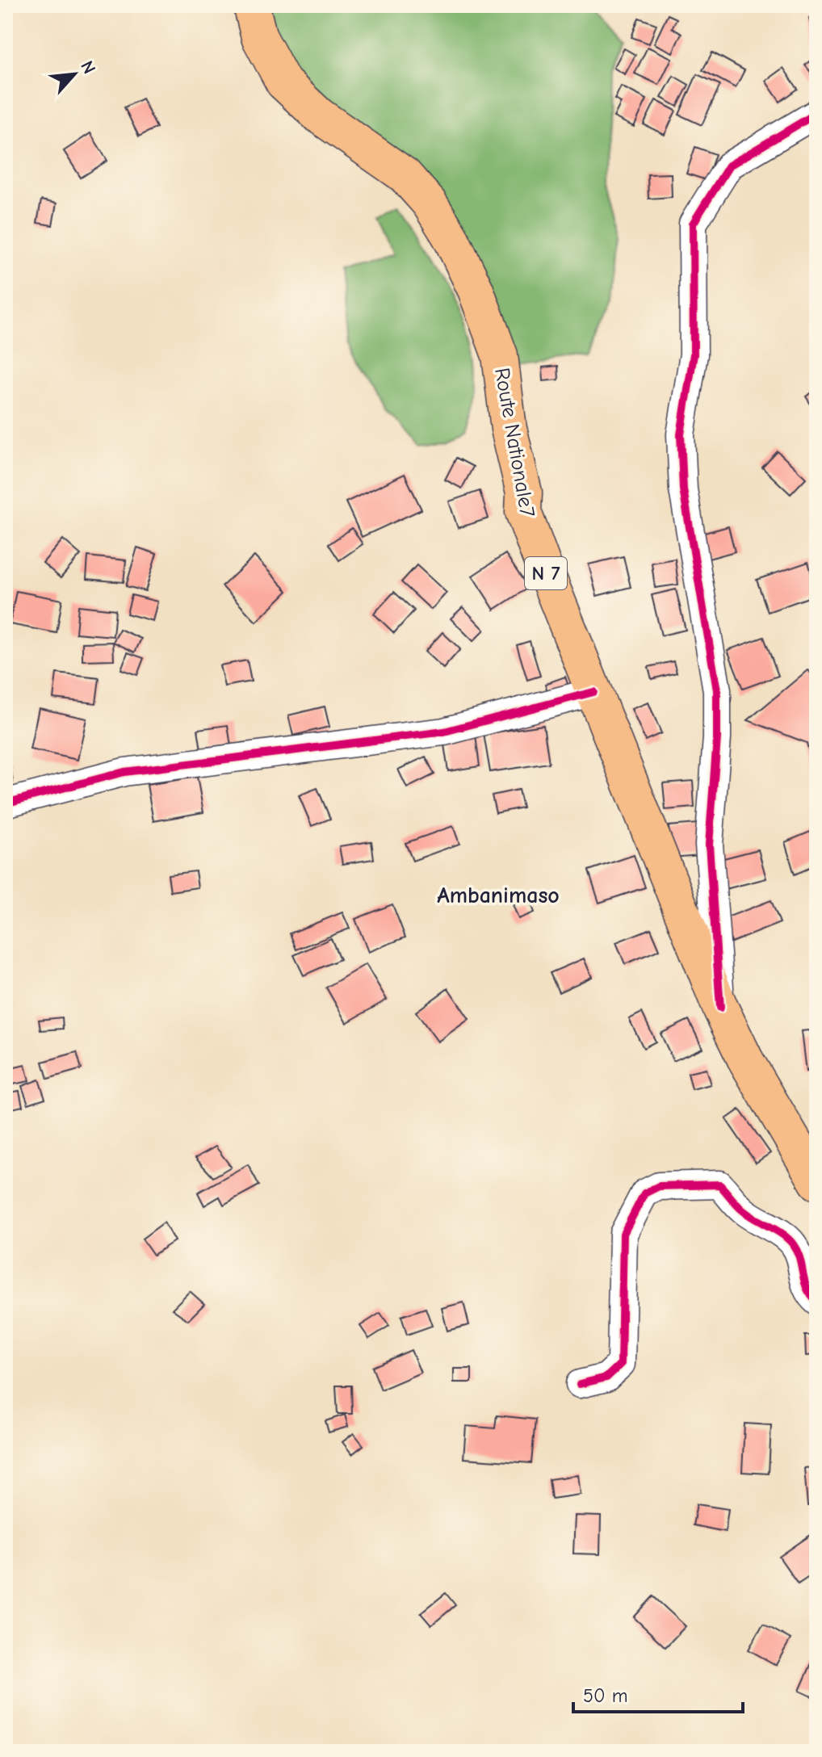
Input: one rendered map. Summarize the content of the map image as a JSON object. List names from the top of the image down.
{
  "streets": {
    "main road": ["Route Nationale7", "N 7"]
  },
  "districts": ["Ambanimaso"],
  "scale_bar": "50 m",
  "north": "top right"
}
